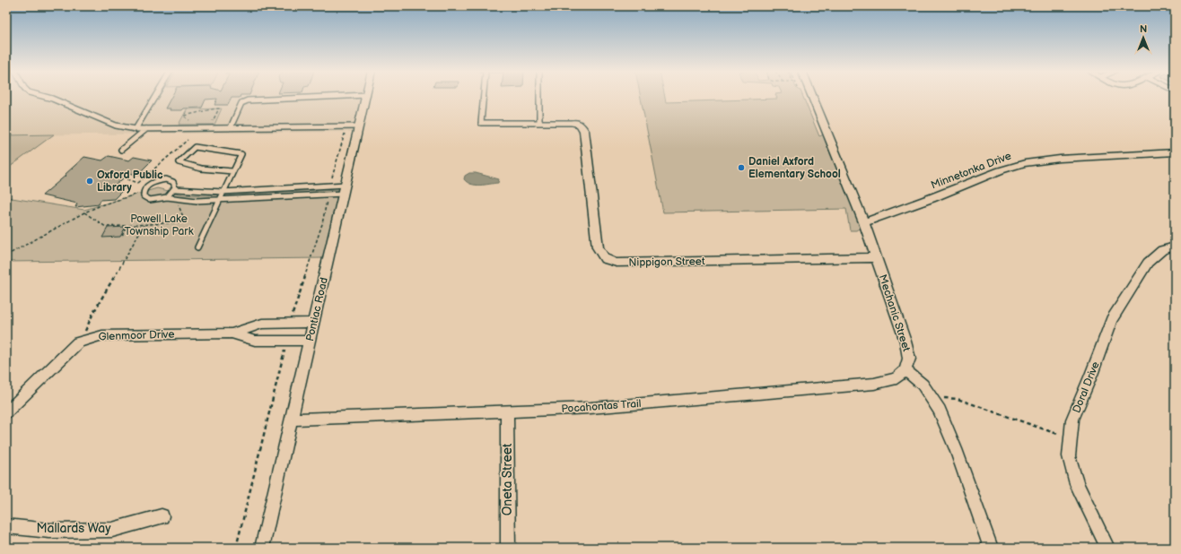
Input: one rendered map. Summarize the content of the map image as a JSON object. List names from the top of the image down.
{
  "streets": {
    "street": [
      "Minnetonka Drive",
      "Nippigon Street",
      "Pontiac Road",
      "Mechanic Street",
      "Glenmoor Drive",
      "Doral Drive",
      "Pocahontas Trail",
      "Oneta Street",
      "Mallards Way"
    ]
  },
  "crossings": [
    ["Minnetonka Drive", "Mechanic Street"],
    ["Nippigon Street", "Mechanic Street"],
    ["Pontiac Road", "Glenmoor Drive"],
    ["Pontiac Road", "Pocahontas Trail"],
    ["Mechanic Street", "Pocahontas Trail"],
    ["Pocahontas Trail", "Oneta Street"]
  ],
  "parks": ["Powell Lake Township Park"],
  "places": ["Daniel Axford Elementary School", "Oxford Public Library"],
  "north": "top"
}
